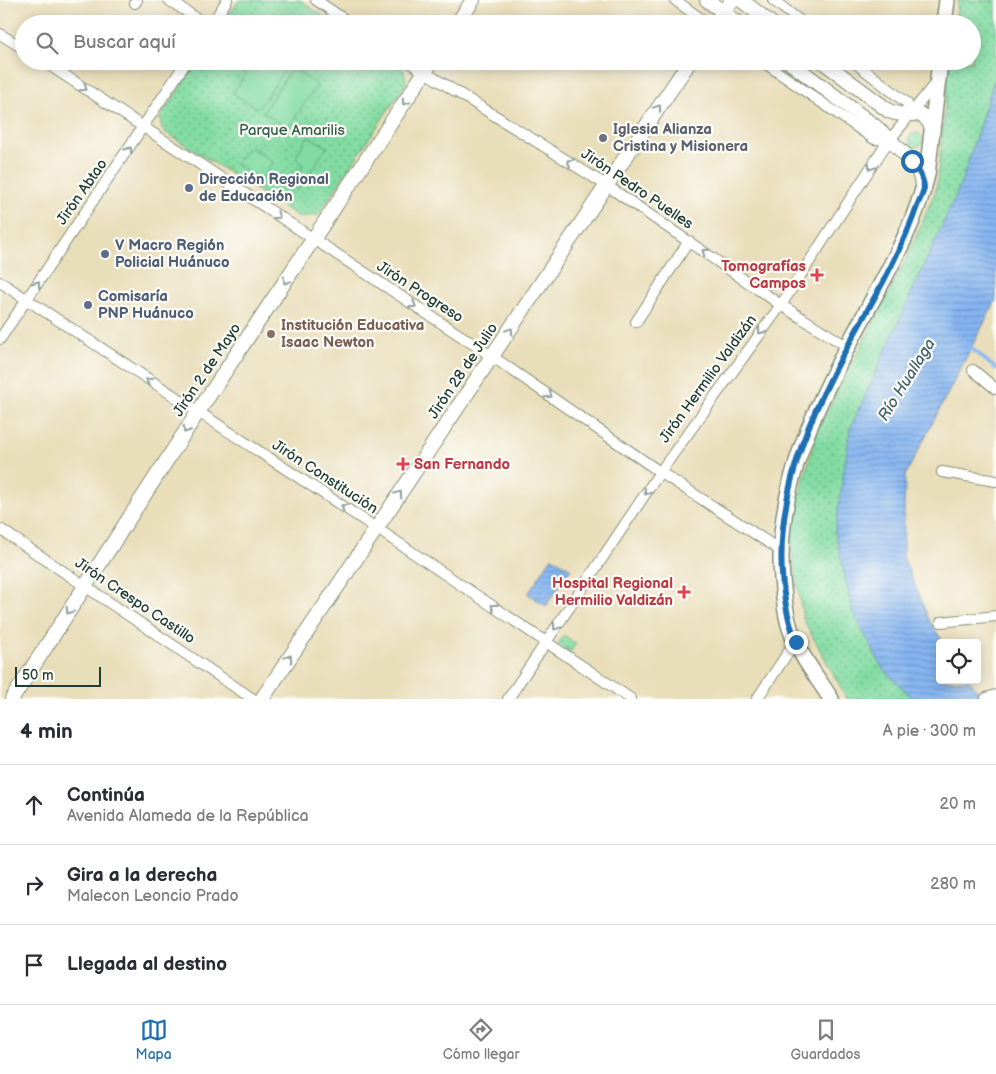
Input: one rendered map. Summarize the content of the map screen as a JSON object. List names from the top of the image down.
{
  "streets": {
    "street": [
      "Jirón Pedro Puelles",
      "Jirón Abtao",
      "Jirón Progreso",
      "Jirón 2 de Mayo",
      "Jirón 28 de Julio",
      "Jirón Hermilio Valdizán",
      "Jirón Constitución",
      "Jirón Crespo Castillo"
    ]
  },
  "crossings": [
    ["Jirón Pedro Puelles", "Jirón 2 de Mayo"],
    ["Jirón Pedro Puelles", "Jirón 28 de Julio"],
    ["Jirón Pedro Puelles", "Jirón Hermilio Valdizán"],
    ["Jirón Abtao", "Jirón Progreso"],
    ["Jirón Abtao", "Jirón Constitución"],
    ["Jirón Progreso", "Jirón 2 de Mayo"],
    ["Jirón Progreso", "Jirón 28 de Julio"],
    ["Jirón Progreso", "Jirón Hermilio Valdizán"],
    ["Jirón 2 de Mayo", "Jirón Constitución"],
    ["Jirón 2 de Mayo", "Jirón Crespo Castillo"],
    ["Jirón 28 de Julio", "Jirón Constitución"],
    ["Jirón Hermilio Valdizán", "Jirón Constitución"]
  ],
  "one_way": [
    "Jirón Pedro Puelles",
    "Jirón Abtao",
    "Jirón Progreso",
    "Jirón 2 de Mayo",
    "Jirón 28 de Julio",
    "Jirón Hermilio Valdizán",
    "Jirón Constitución"
  ],
  "water": ["Río Huallaga"],
  "parks": ["Parque Amarilis"],
  "places": {
    "other": [
      "Iglesia Alianza Cristina y Misionera",
      "Dirección Regional de Educación",
      "V Macro Región Policial Huánuco",
      "Comisaría PNP Huánuco",
      "Institución Educativa Isaac Newton"
    ],
    "health": ["Tomografías Campos", "San Fernando", "Hospital Regional Hermilio Valdizán"]
  },
  "scale_bar": "50 m",
  "page": {
    "search": "Buscar aquí",
    "scale": "50 m",
    "heading": ["4 min", "A pie · 300 m"],
    "list": [
      ["Continúa", "Avenida Alameda de la República", "20 m"],
      ["Gira a la derecha", "Malecon Leoncio Prado", "280 m"],
      "Llegada al destino"
    ],
    "nav": ["Mapa", "Cómo llegar", "Guardados"]
  }
}
